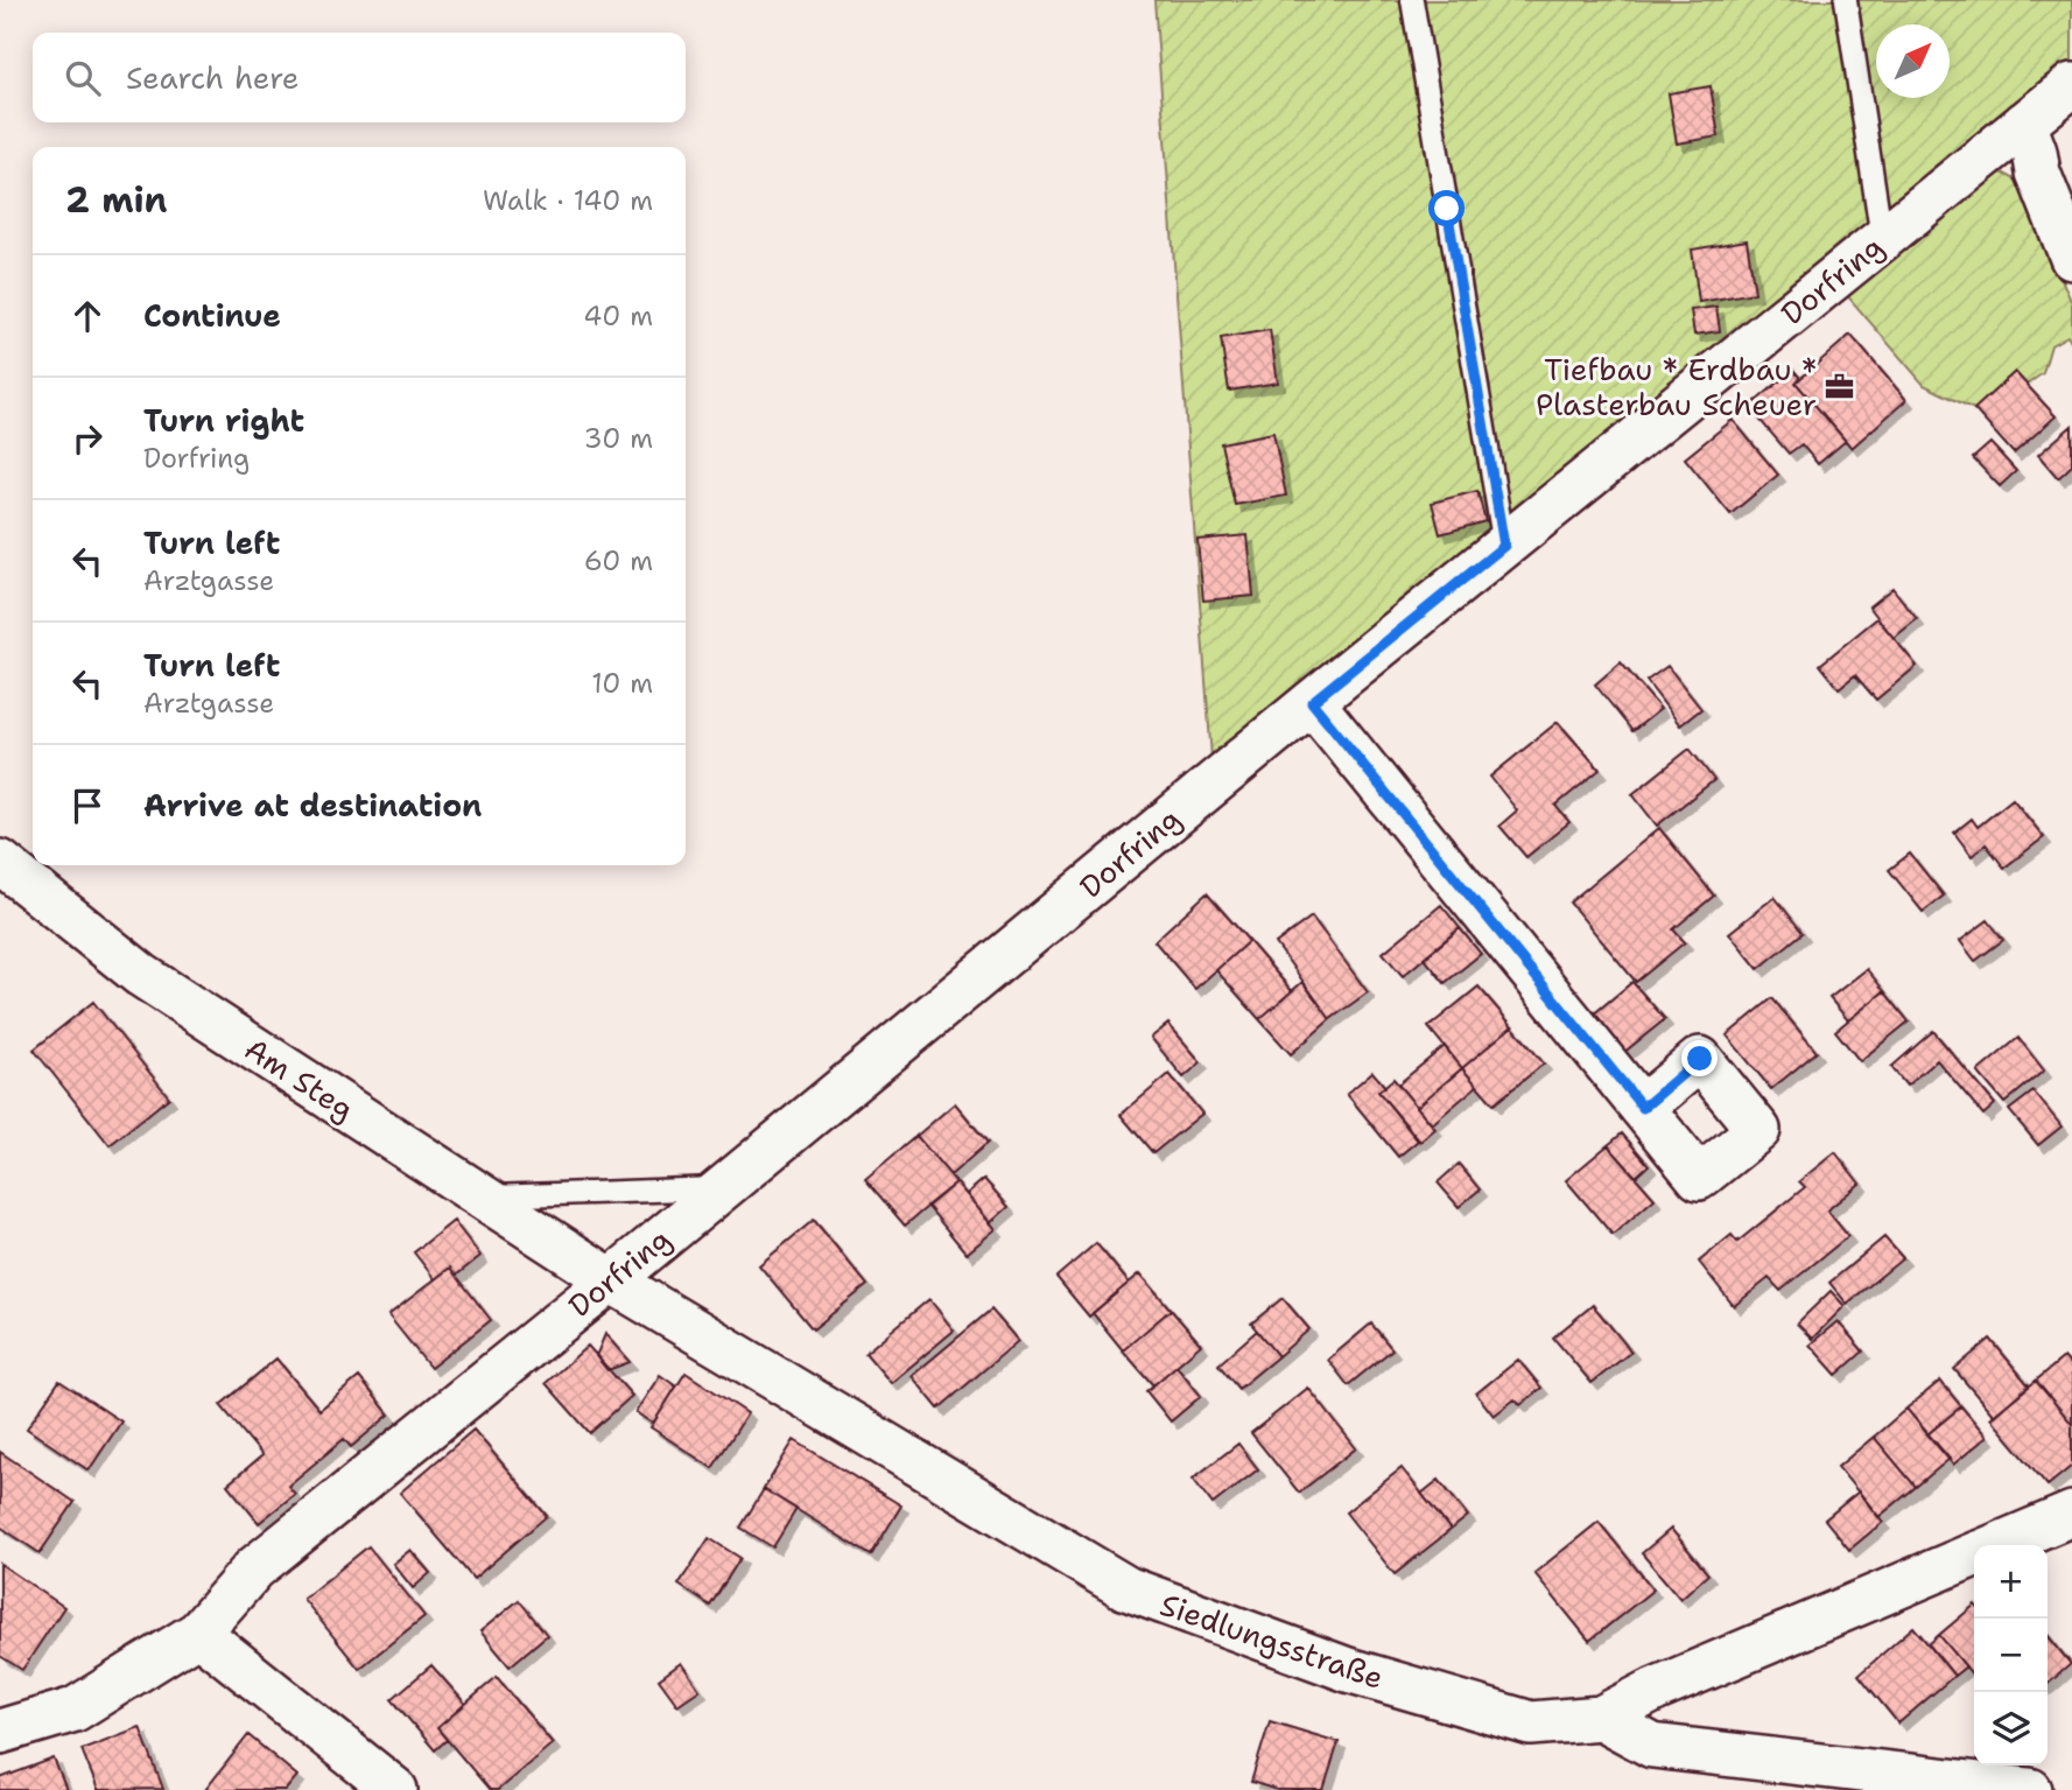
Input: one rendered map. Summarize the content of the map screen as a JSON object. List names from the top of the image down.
{
  "streets": {
    "street": ["Dorfring", "Am Steg", "Siedlungsstraße"]
  },
  "crossings": [
    ["Dorfring", "Am Steg"],
    ["Dorfring", "Siedlungsstraße"],
    ["Am Steg", "Siedlungsstraße"]
  ],
  "places": {
    "office": ["Tiefbau * Erdbau * Plasterbau Scheuer"]
  },
  "north": "top right",
  "page": {
    "search": "Search here",
    "heading": ["2 min", "Walk · 140 m"],
    "list": [
      ["Continue", "40 m"],
      ["Turn right", "Dorfring", "30 m"],
      ["Turn left", "Arztgasse", "60 m"],
      ["Turn left", "Arztgasse", "10 m"],
      "Arrive at destination"
    ],
    "map_buttons": ["+", "−"]
  }
}
